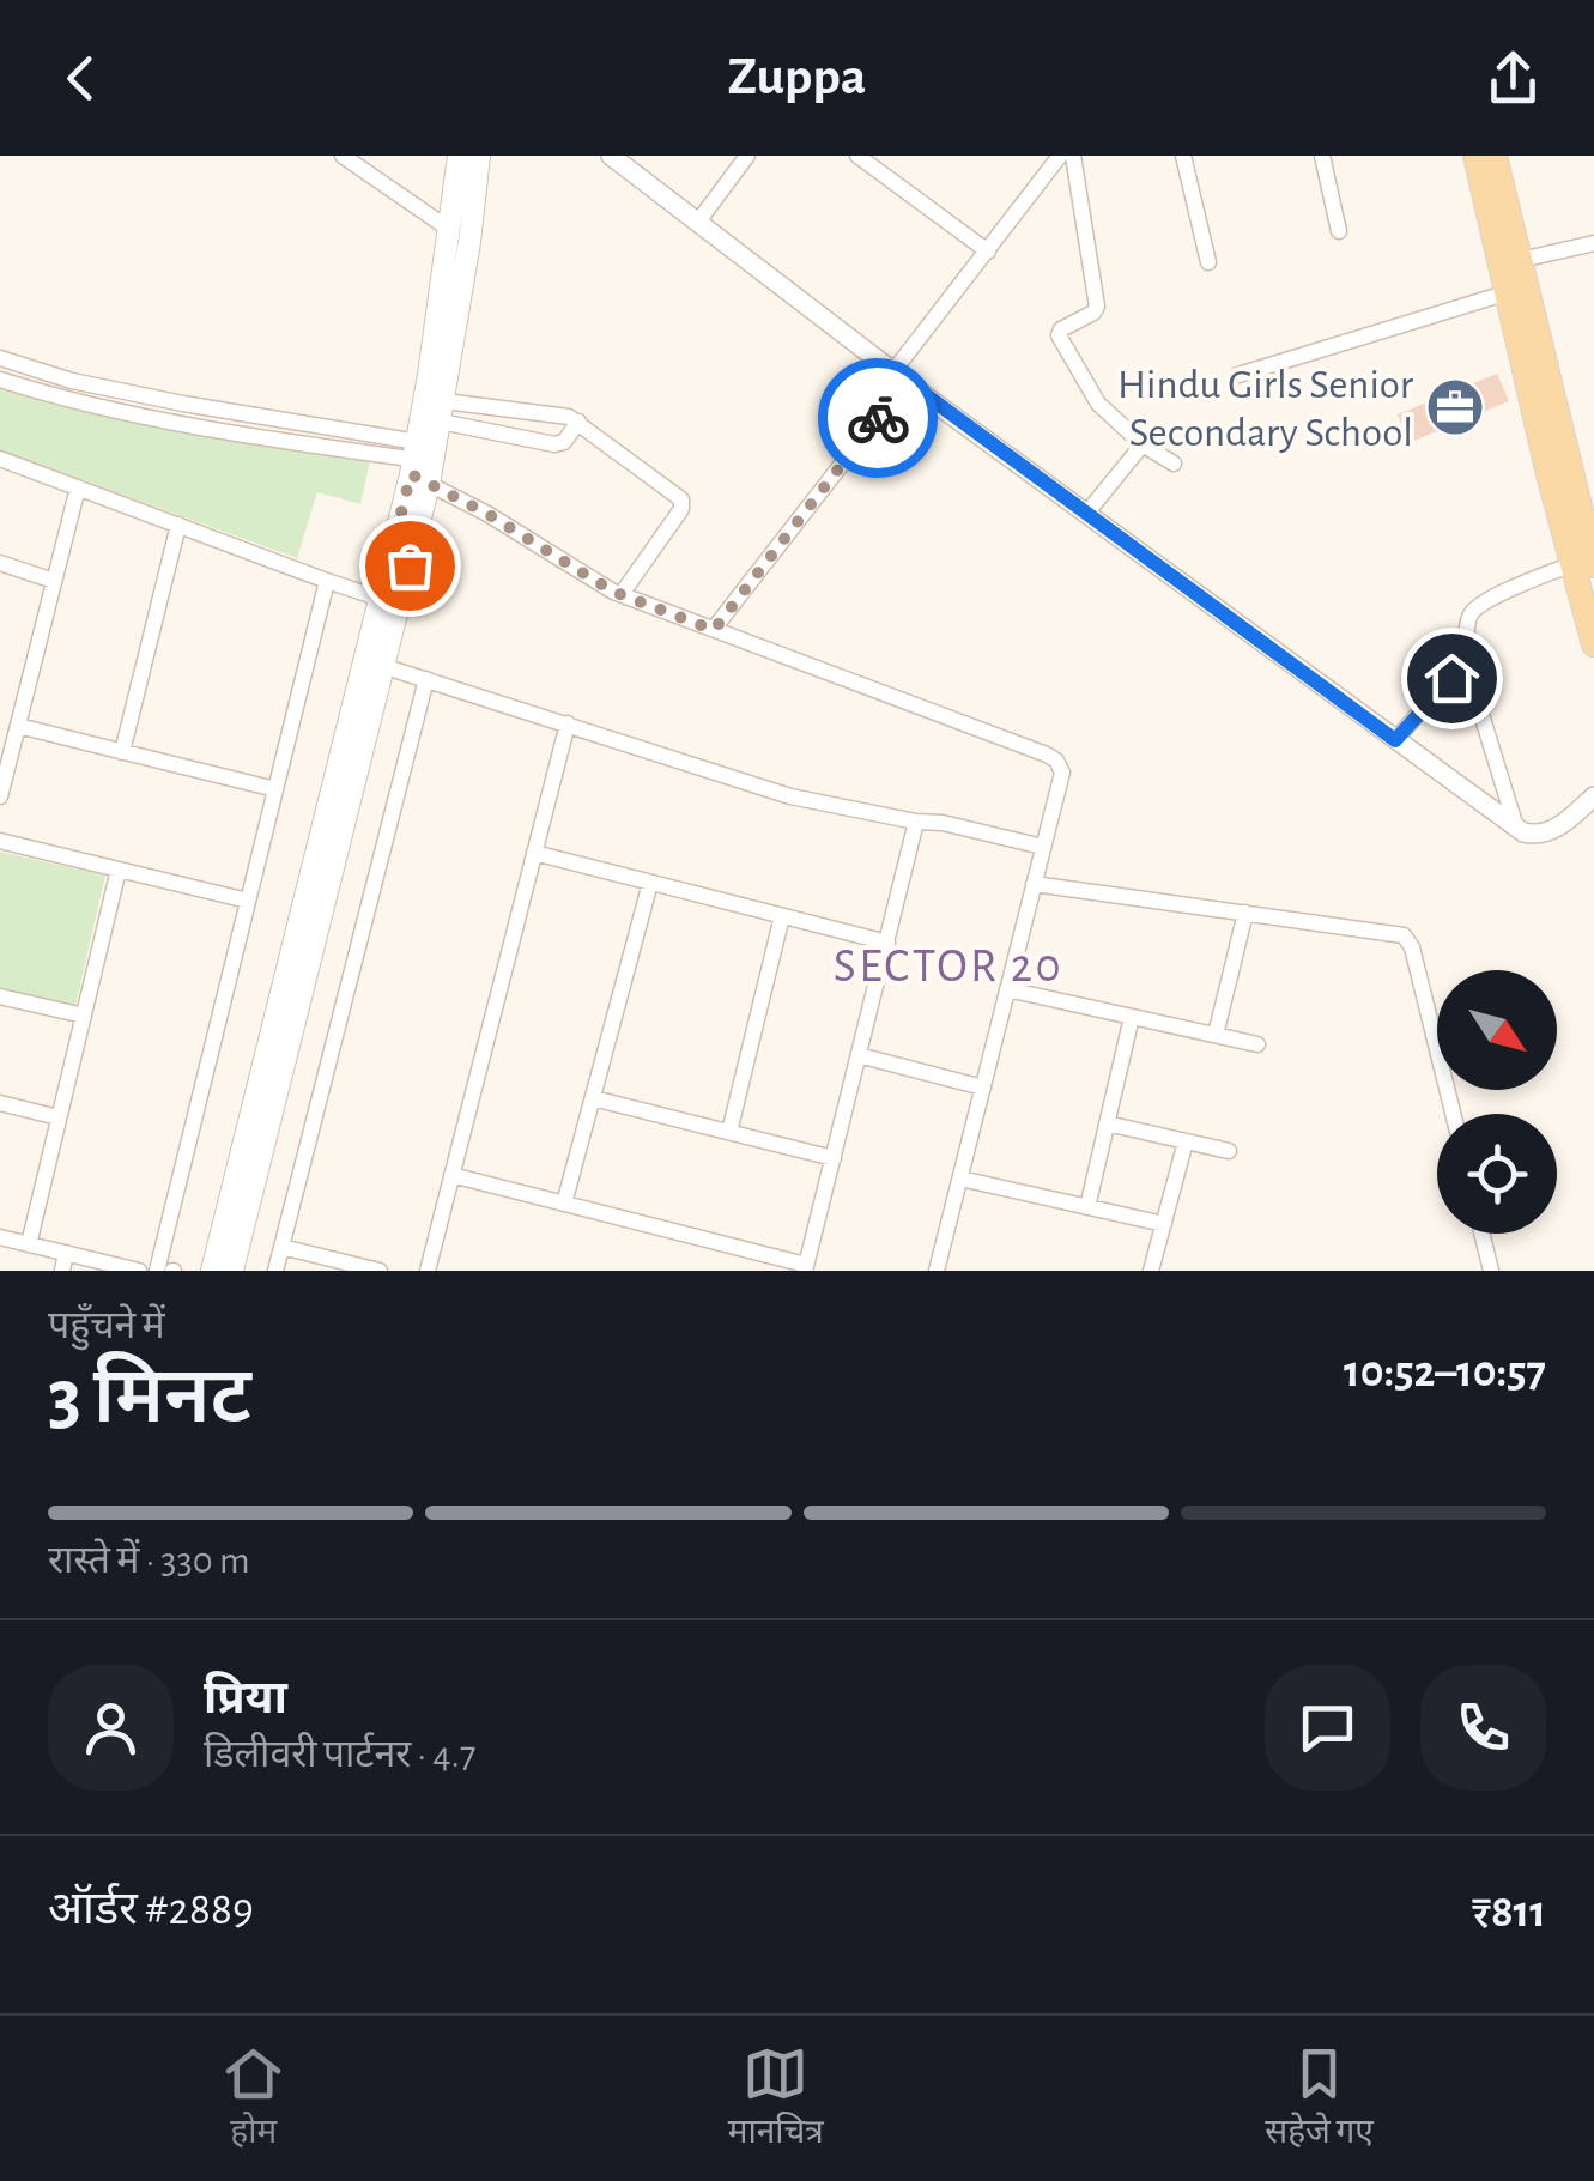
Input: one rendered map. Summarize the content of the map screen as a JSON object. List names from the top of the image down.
{
  "districts": ["SECTOR 20"],
  "places": {
    "office": ["Hindu Girls Senior Secondary School"]
  },
  "north": "bottom right",
  "page": {
    "header": "Zuppa",
    "heading": ["3 मिनट", "पहुँचने में", "10:52–10:57"],
    "panel": [
      "प्रिया",
      "डिलीवरी पार्टनर · 4.7",
      "ऑर्डर #2889",
      "₹811"
    ],
    "bar": "रास्ते में · 330 m",
    "tabs": ["होम", "मानचित्र", "सहेजे गए"]
  }
}
